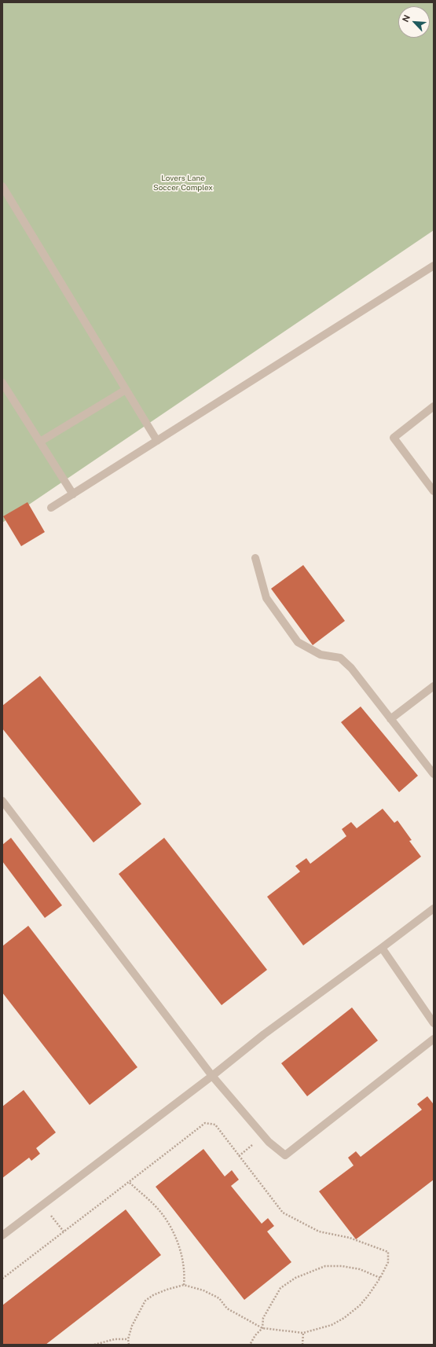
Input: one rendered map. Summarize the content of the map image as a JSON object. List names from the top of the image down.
{
  "parks": ["Lovers Lane Soccer Complex"],
  "north": "top left"
}
